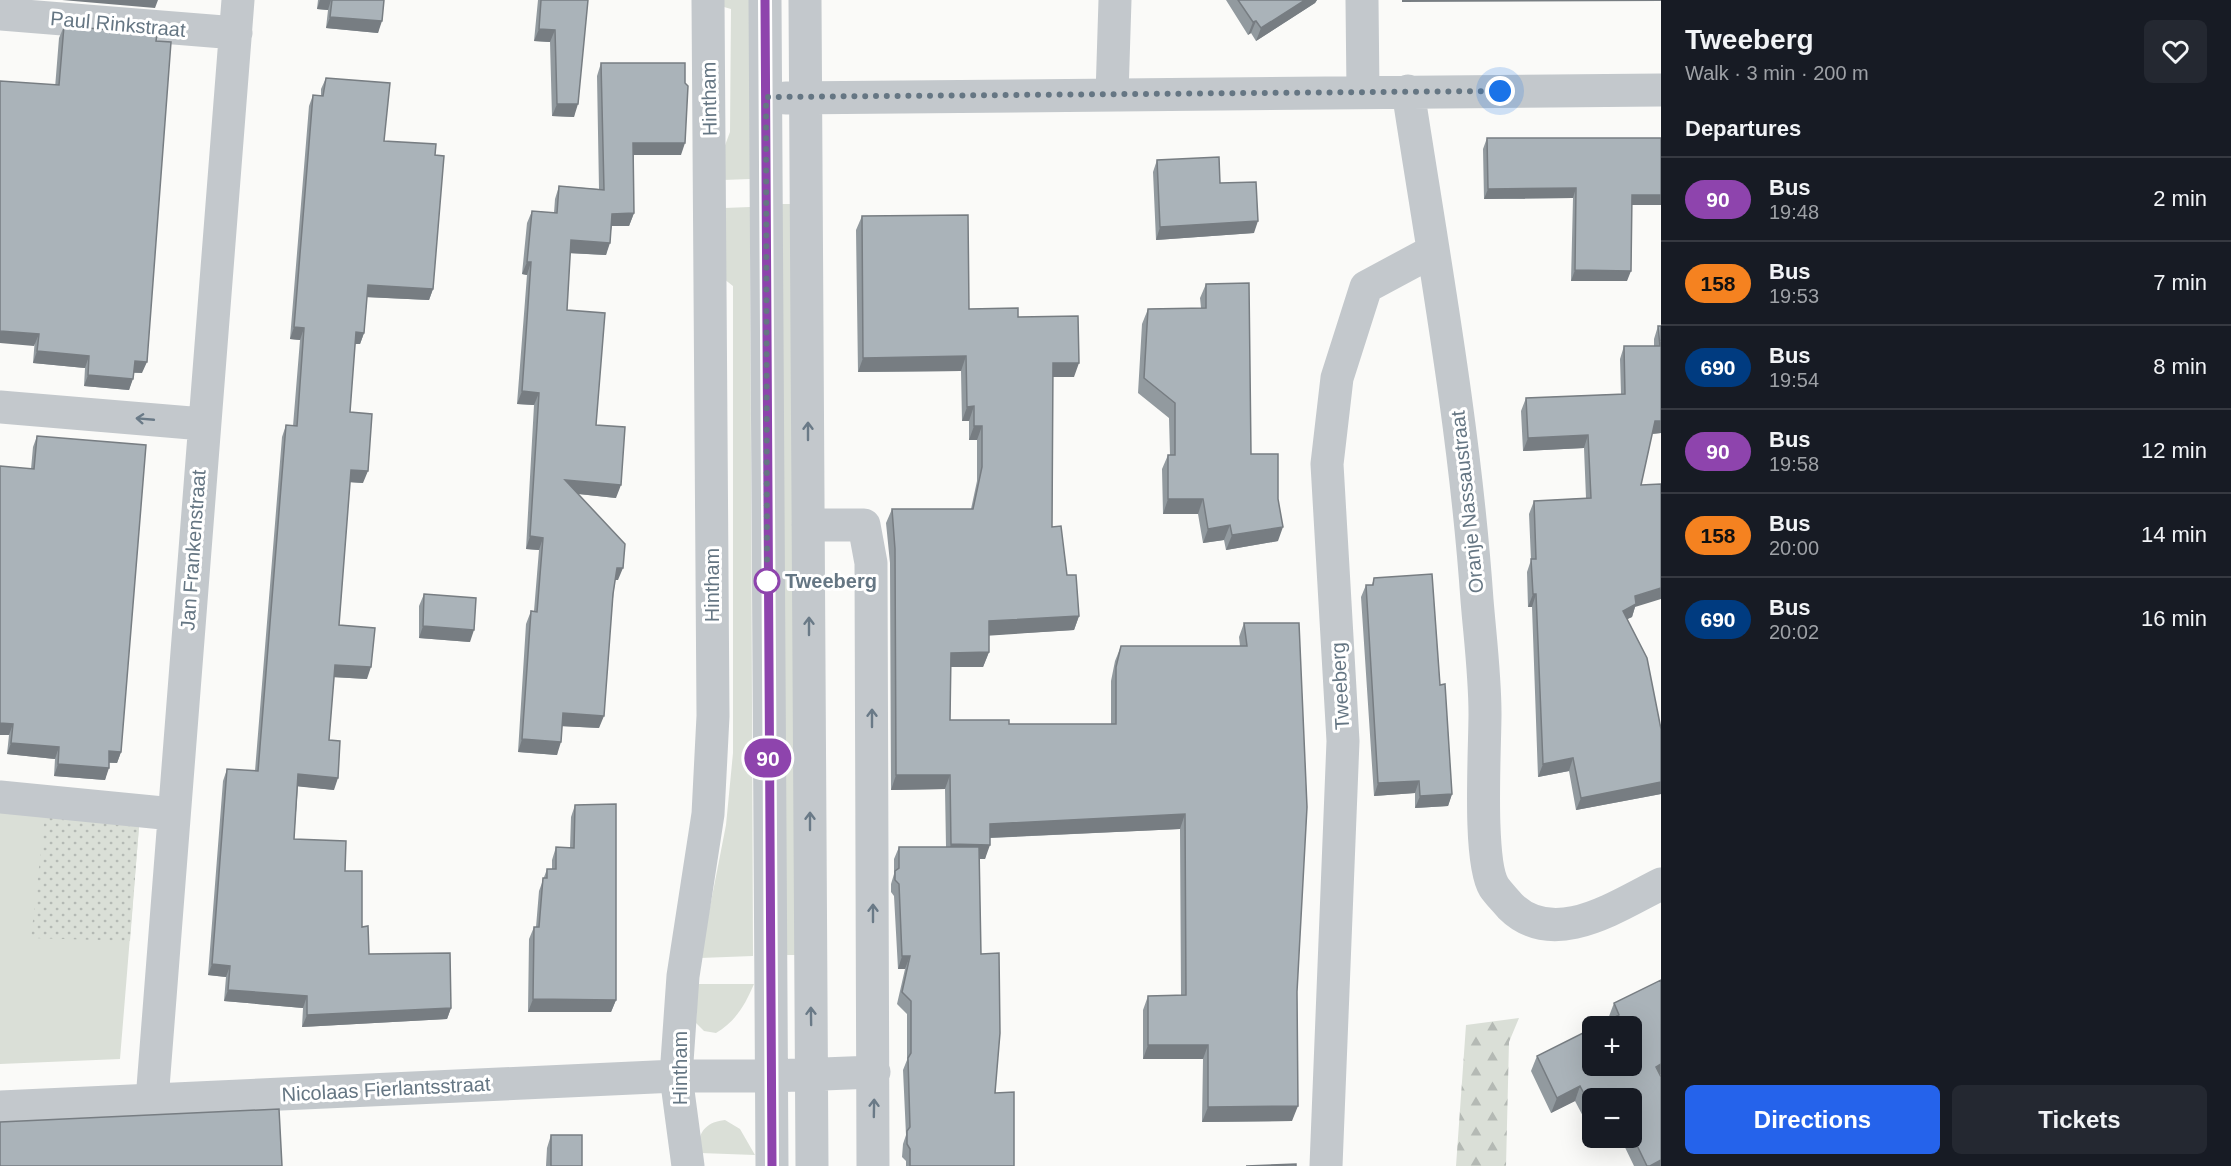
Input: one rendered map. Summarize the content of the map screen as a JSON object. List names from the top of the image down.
{
  "streets": {
    "street": [
      "Paul Rinkstraat",
      "Hintham",
      "Oranje Nassaustraat",
      "Jan Frankenstraat",
      "Tweeberg",
      "Nicolaas Fierlantsstraat"
    ]
  },
  "crossings": [
    ["Paul Rinkstraat", "Jan Frankenstraat"],
    ["Hintham", "Nicolaas Fierlantsstraat"],
    ["Oranje Nassaustraat", "Tweeberg"],
    ["Jan Frankenstraat", "Nicolaas Fierlantsstraat"]
  ],
  "places": ["Tweeberg"],
  "lines": ["bus line 90"],
  "page": {
    "on_map": "90",
    "heading": [
      ["Tweeberg", "Walk · 3 min · 200 m"],
      "Departures"
    ],
    "list": [
      {
        "mark": "90",
        "name": "Bus",
        "note": "19:48",
        "value": "2 min"
      },
      {
        "mark": "158",
        "name": "Bus",
        "note": "19:53",
        "value": "7 min"
      },
      {
        "mark": "690",
        "name": "Bus",
        "note": "19:54",
        "value": "8 min"
      },
      {
        "mark": "90",
        "name": "Bus",
        "note": "19:58",
        "value": "12 min"
      },
      {
        "mark": "158",
        "name": "Bus",
        "note": "20:00",
        "value": "14 min"
      },
      {
        "mark": "690",
        "name": "Bus",
        "note": "20:02",
        "value": "16 min"
      }
    ],
    "map_buttons": ["+", "−"],
    "buttons": ["Directions", "Tickets"]
  }
}
